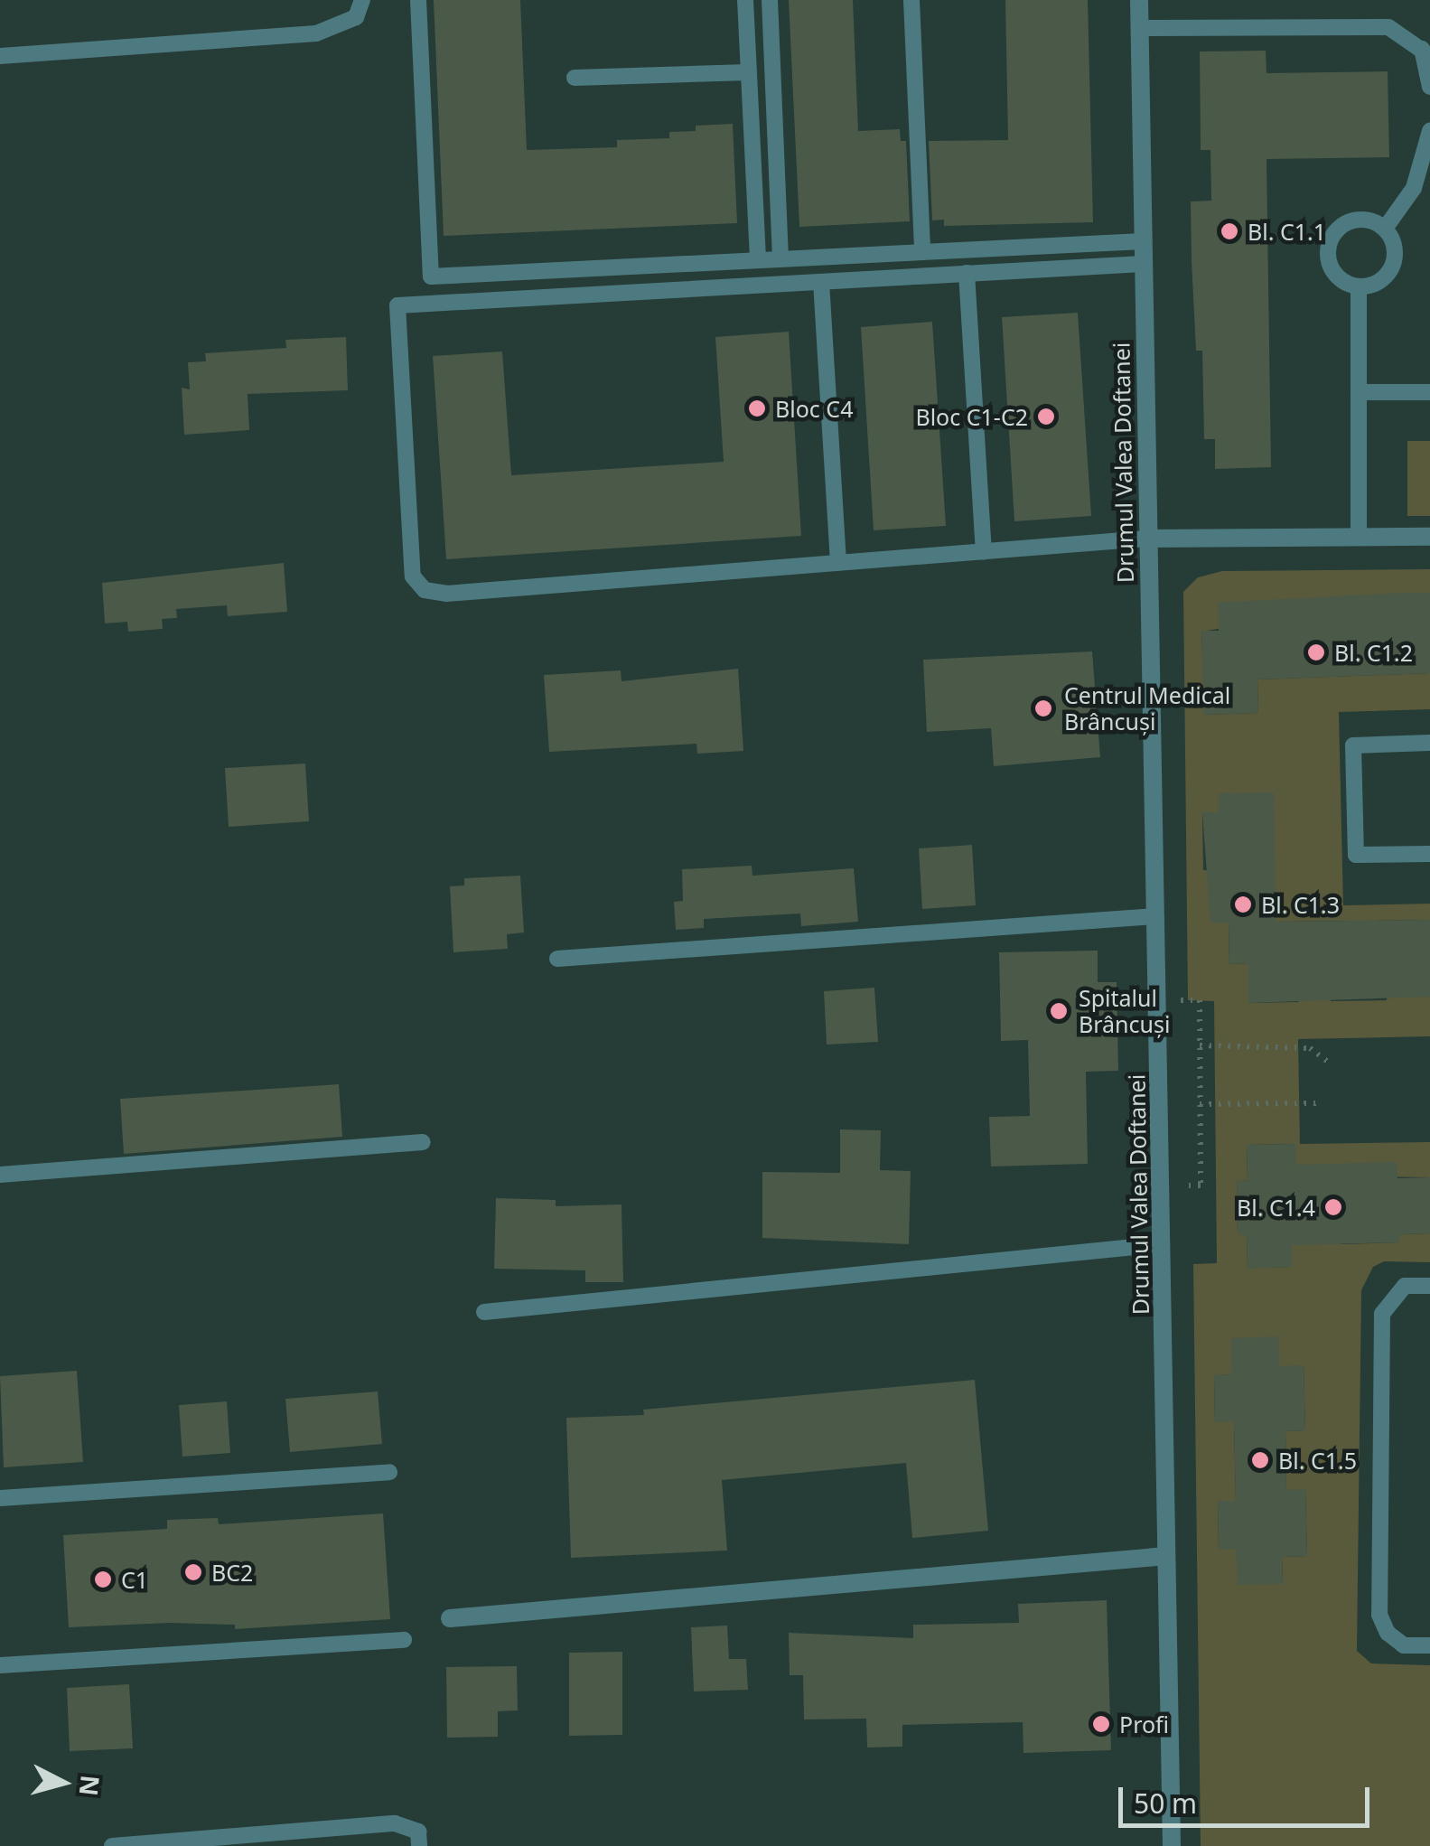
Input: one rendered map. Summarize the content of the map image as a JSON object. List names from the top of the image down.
{
  "streets": {
    "street": ["Drumul Valea Doftanei"]
  },
  "places": [
    "Bl. C1.1",
    "Bloc C4",
    "Bloc C1-C2",
    "Bl. C1.2",
    "Centrul Medical Brâncuși",
    "Bl. C1.3",
    "Spitalul Brâncuși",
    "Bl. C1.4",
    "Bl. C1.5",
    "BC2",
    "C1",
    "Profi"
  ],
  "scale_bar": "50 m",
  "north": "right"
}
